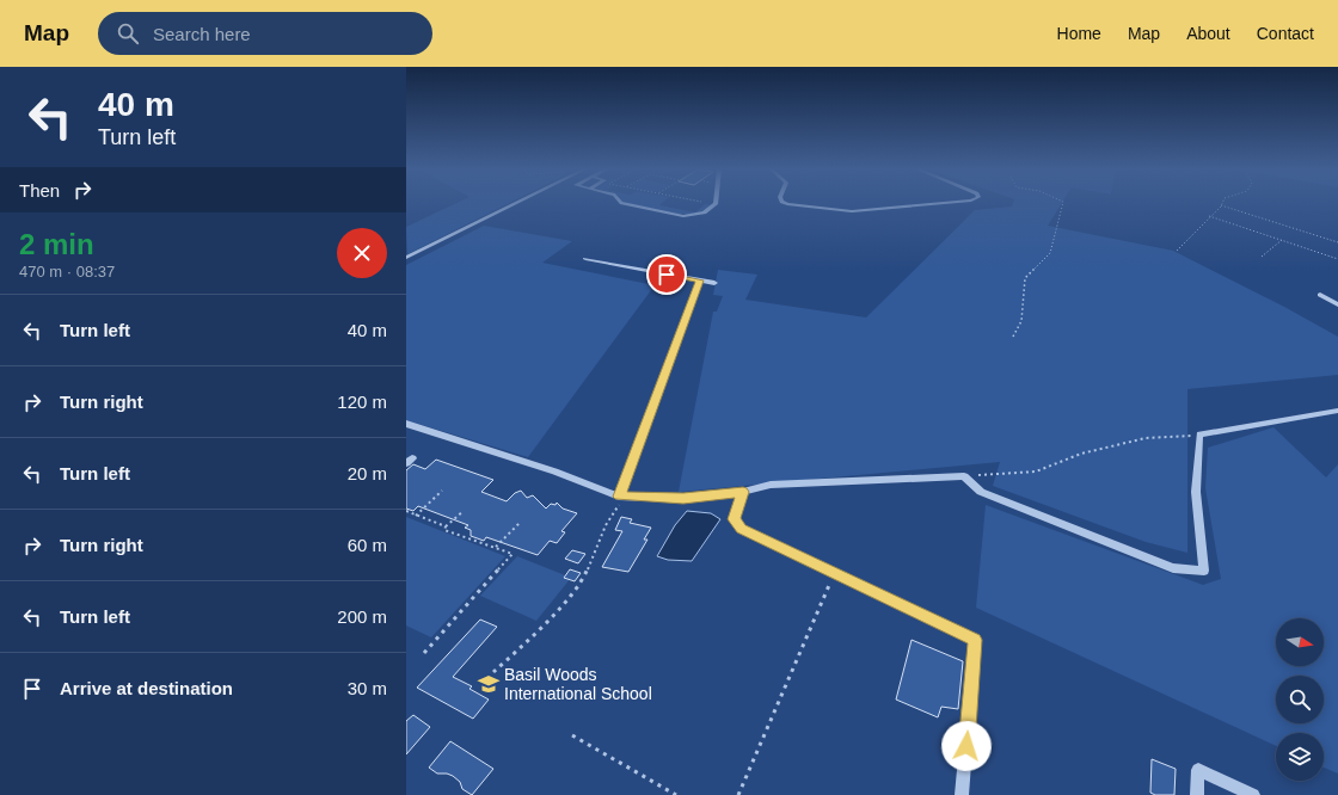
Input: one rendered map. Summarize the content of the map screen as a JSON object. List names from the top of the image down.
{
  "places": {
    "school or university": ["Basil Woods International School"]
  },
  "north": "right",
  "page": {
    "header": "Map",
    "search": "Search here",
    "nav": [
      "Home",
      "Map",
      "About",
      "Contact"
    ],
    "turn": ["40 m", "Turn left"],
    "then": "Then",
    "heading": ["2 min", "470 m · 08:37"],
    "list": [
      {
        "name": "Turn left",
        "value": "40 m"
      },
      {
        "name": "Turn right",
        "value": "120 m"
      },
      {
        "name": "Turn left",
        "value": "20 m"
      },
      {
        "name": "Turn right",
        "value": "60 m"
      },
      {
        "name": "Turn left",
        "value": "200 m"
      },
      {
        "name": "Arrive at destination",
        "value": "30 m"
      }
    ]
  }
}
